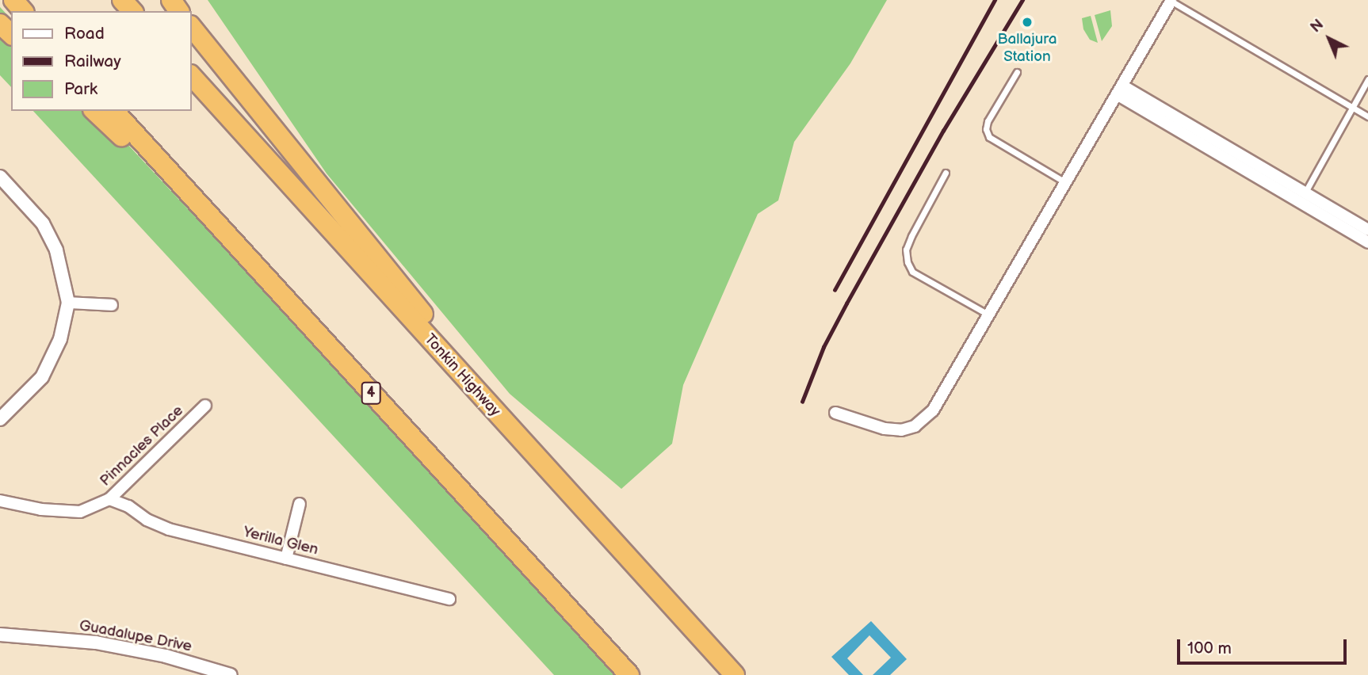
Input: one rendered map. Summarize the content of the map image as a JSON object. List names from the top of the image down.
{
  "streets": {
    "highway": ["Tonkin Highway", "4"],
    "street": ["Pinnacles Place", "Yerilla Glen", "Guadalupe Drive"]
  },
  "crossings": [
    ["Pinnacles Place", "Yerilla Glen"]
  ],
  "places": ["Ballajura Station"],
  "legend": ["Road", "Railway", "Park"],
  "scale_bar": "100 m",
  "north": "top left"
}
